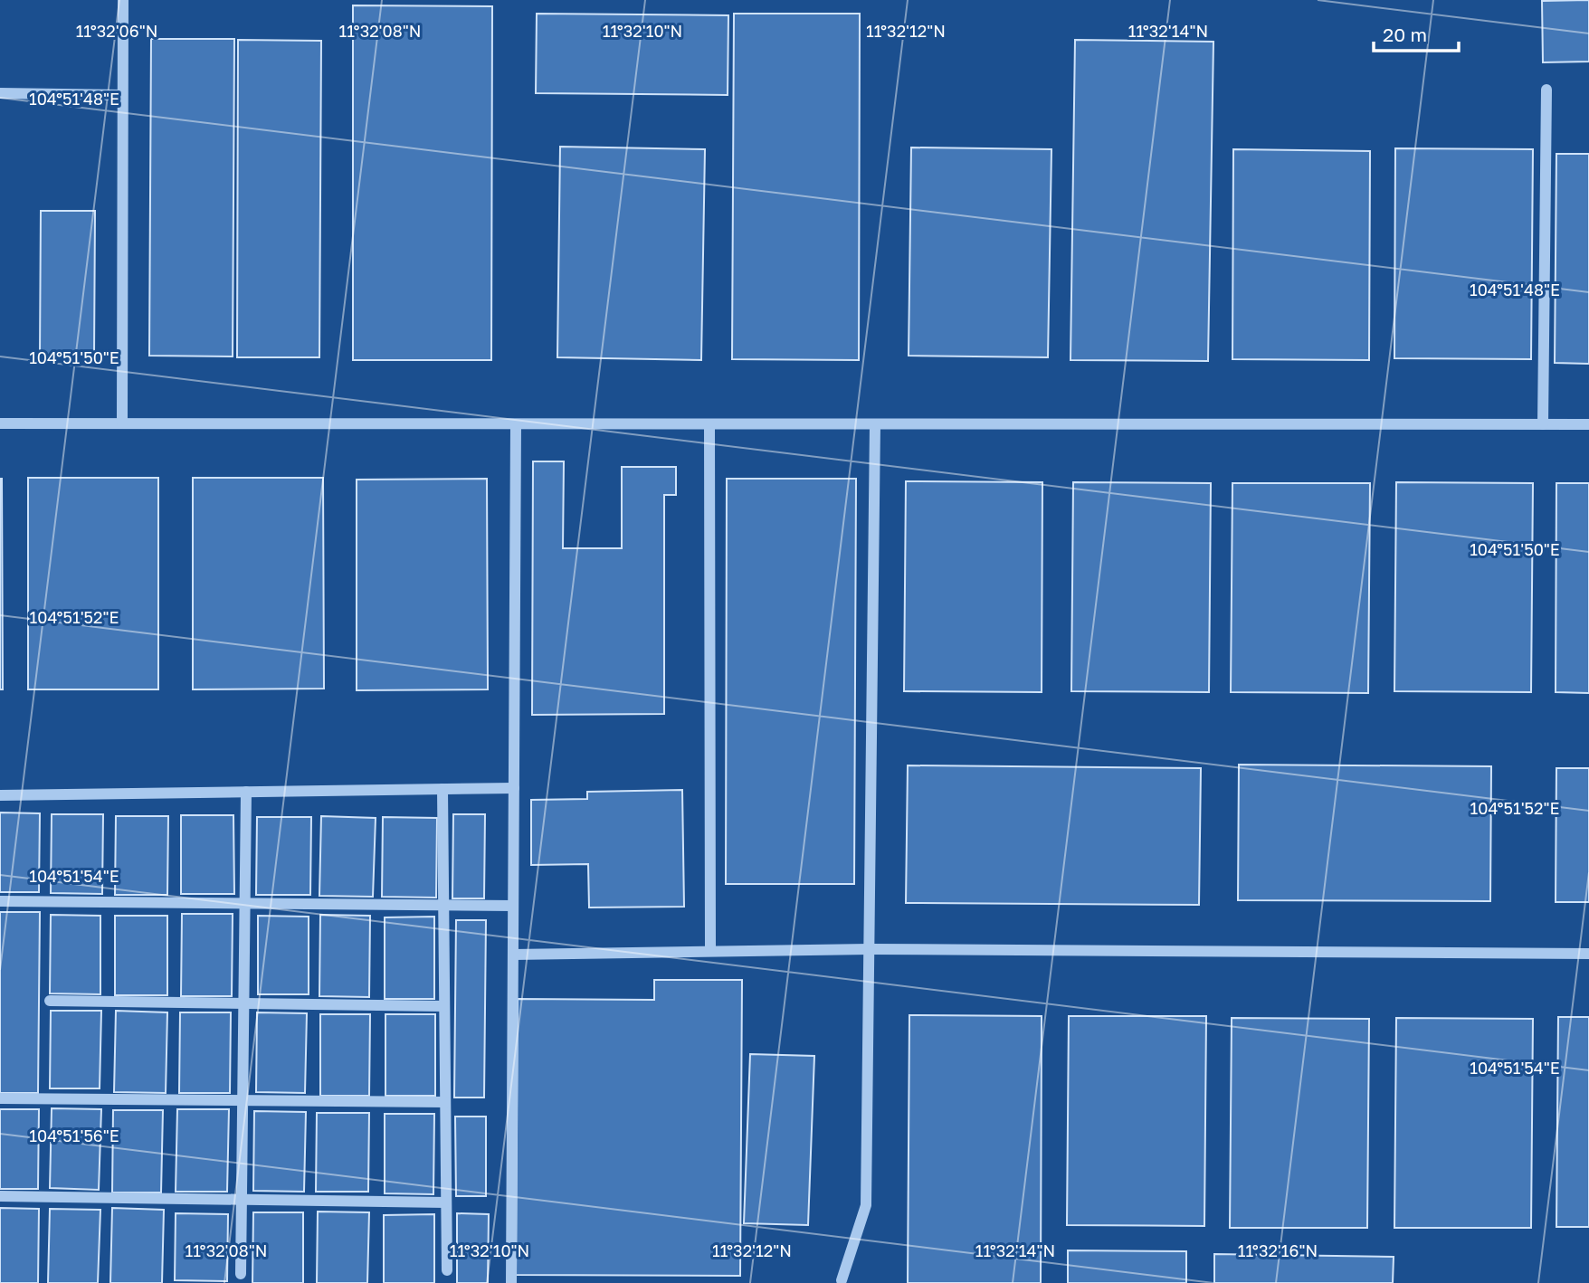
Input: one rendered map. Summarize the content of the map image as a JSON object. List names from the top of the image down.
{
  "scale_bar": "20 m",
  "coordinates": [
    "11°32'06\"N",
    "11°32'08\"N",
    "11°32'10\"N",
    "11°32'12\"N",
    "11°32'14\"N",
    "104°51'48\"E",
    "104°51'50\"E",
    "104°51'52\"E",
    "104°51'54\"E",
    "104°51'56\"E",
    "11°32'16\"N"
  ]
}
